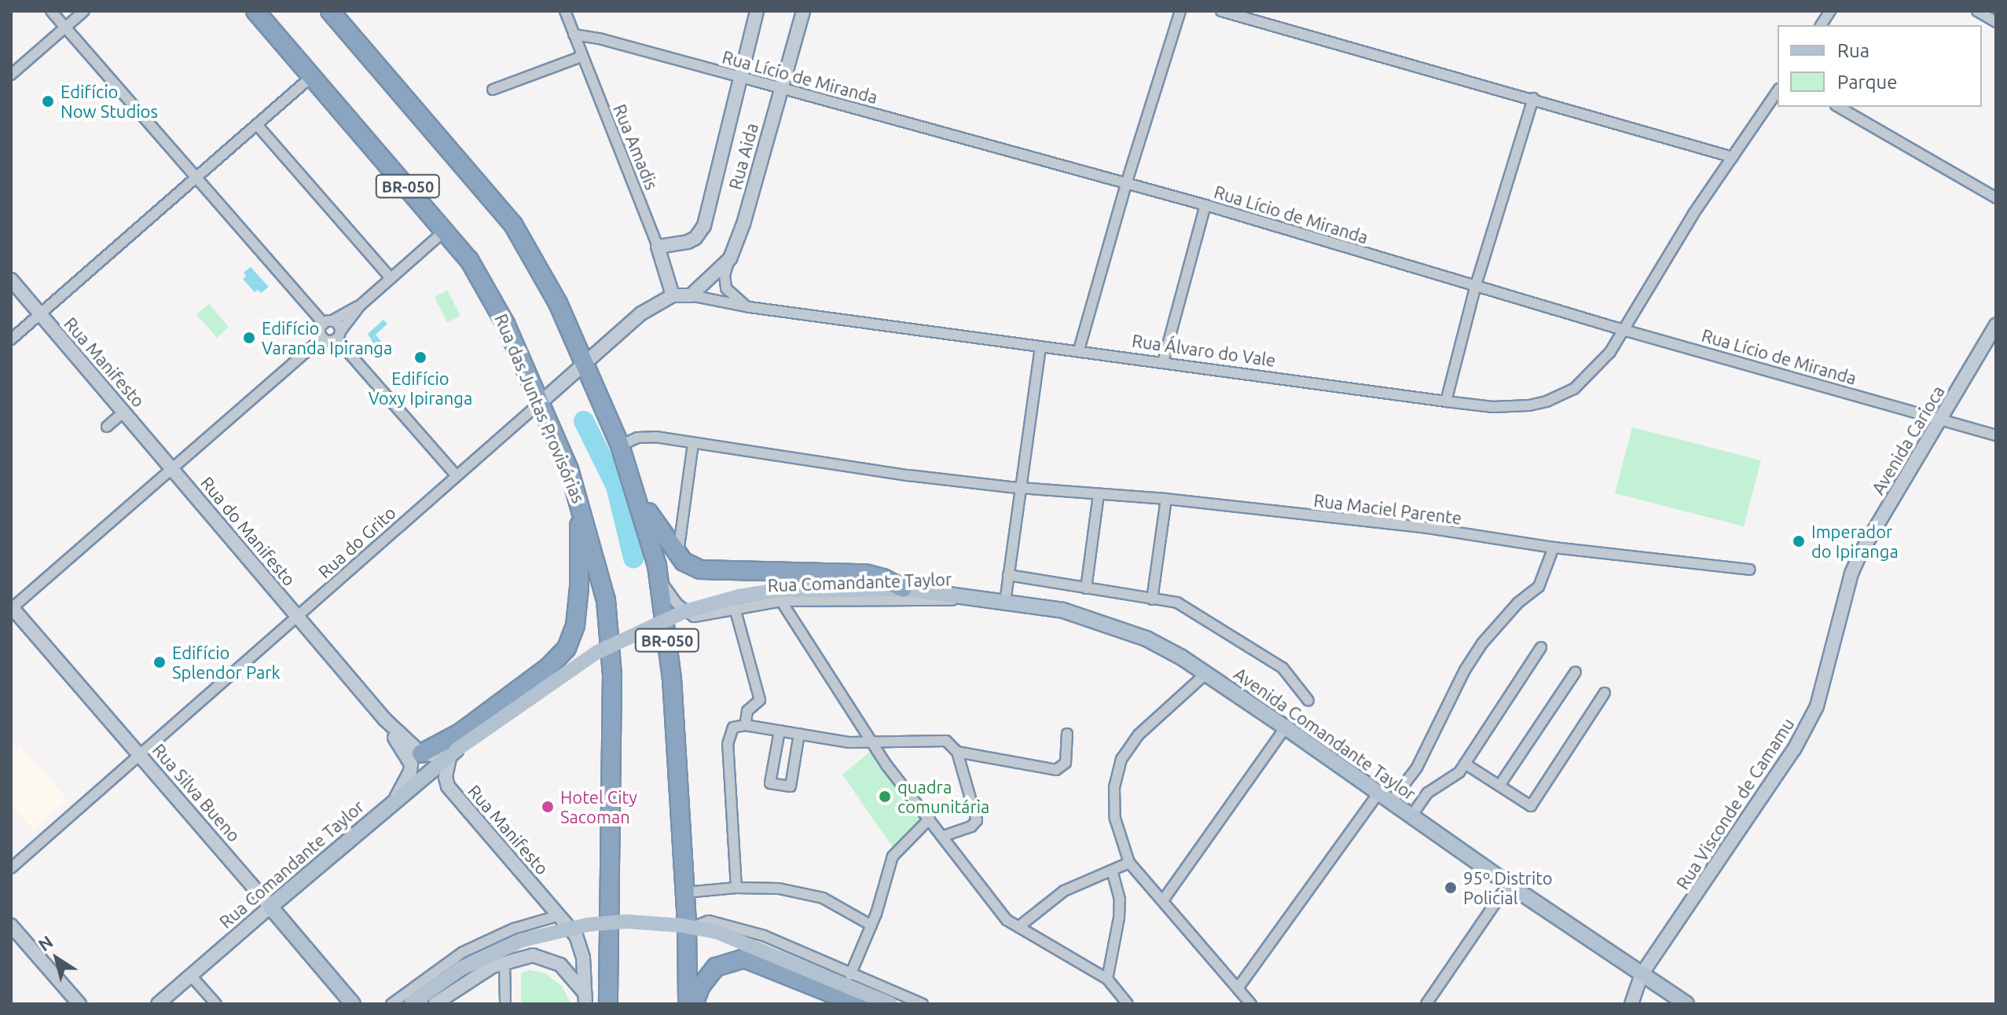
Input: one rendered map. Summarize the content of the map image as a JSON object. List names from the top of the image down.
{
  "streets": {
    "highway": ["BR-050", "Rua das Juntas Provisórias"],
    "main road": [
      "Rua Amadis",
      "Rua Aida",
      "Rua Álvaro do Vale",
      "Rua Manifesto",
      "Avenida Carioca",
      "Rua do Manifesto",
      "Rua do Grito",
      "Rua Comandante Taylor",
      "Avenida Comandante Taylor",
      "Rua Silva Bueno",
      "Rua Visconde de Camamu"
    ],
    "street": ["Rua Lício de Miranda", "Rua Maciel Parente"]
  },
  "crossings": [
    ["Rua Lício de Miranda", "Rua Amadis"],
    ["Rua Lício de Miranda", "Rua Aida"],
    ["Rua Lício de Miranda", "Rua Álvaro do Vale"],
    ["Rua Lício de Miranda", "Avenida Carioca"],
    ["Rua Amadis", "Rua Aida"],
    ["Rua Amadis", "Rua Álvaro do Vale"],
    ["Rua Amadis", "Rua do Grito"],
    ["Rua Aida", "Rua Álvaro do Vale"],
    ["BR-050", "Rua Maciel Parente"],
    ["BR-050", "Rua do Grito"],
    ["BR-050", "Rua Comandante Taylor"],
    ["Rua Álvaro do Vale", "Rua do Grito"],
    ["Rua Manifesto", "Rua do Manifesto"],
    ["Rua Manifesto", "Rua Comandante Taylor"],
    ["Rua das Juntas Provisórias", "Rua do Grito"],
    ["Avenida Carioca", "Rua Visconde de Camamu"],
    ["Rua do Manifesto", "Rua do Grito"],
    ["Rua do Grito", "Rua Silva Bueno"],
    ["Rua Comandante Taylor", "Avenida Comandante Taylor"],
    ["Rua Comandante Taylor", "Rua Silva Bueno"],
    ["Avenida Comandante Taylor", "Rua Visconde de Camamu"]
  ],
  "places": [
    "Edifício Now Studios",
    "Edifício Varanda Ipiranga",
    "Edifício Voxy Ipiranga",
    "Imperador do Ipiranga",
    "Edifício Splendor Park",
    "quadra comunitária",
    "Hotel City Sacoman",
    "95º Distrito Policial"
  ],
  "legend": ["Rua", "Parque"],
  "north": "top left"
}
